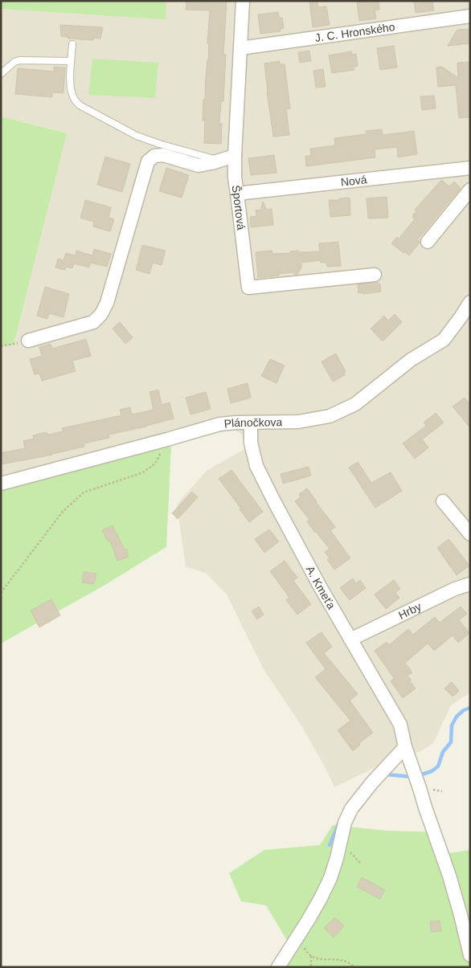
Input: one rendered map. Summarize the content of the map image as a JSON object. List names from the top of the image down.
{
  "streets": {
    "street": [
      "J. C. Hronského",
      "Nová",
      "Športová",
      "Plánočkova",
      "A. Kmeťa",
      "Hrby"
    ]
  },
  "crossings": [
    ["J. C. Hronského", "Športová"],
    ["Nová", "Športová"],
    ["Plánočkova", "A. Kmeťa"],
    ["A. Kmeťa", "Hrby"]
  ]
}
